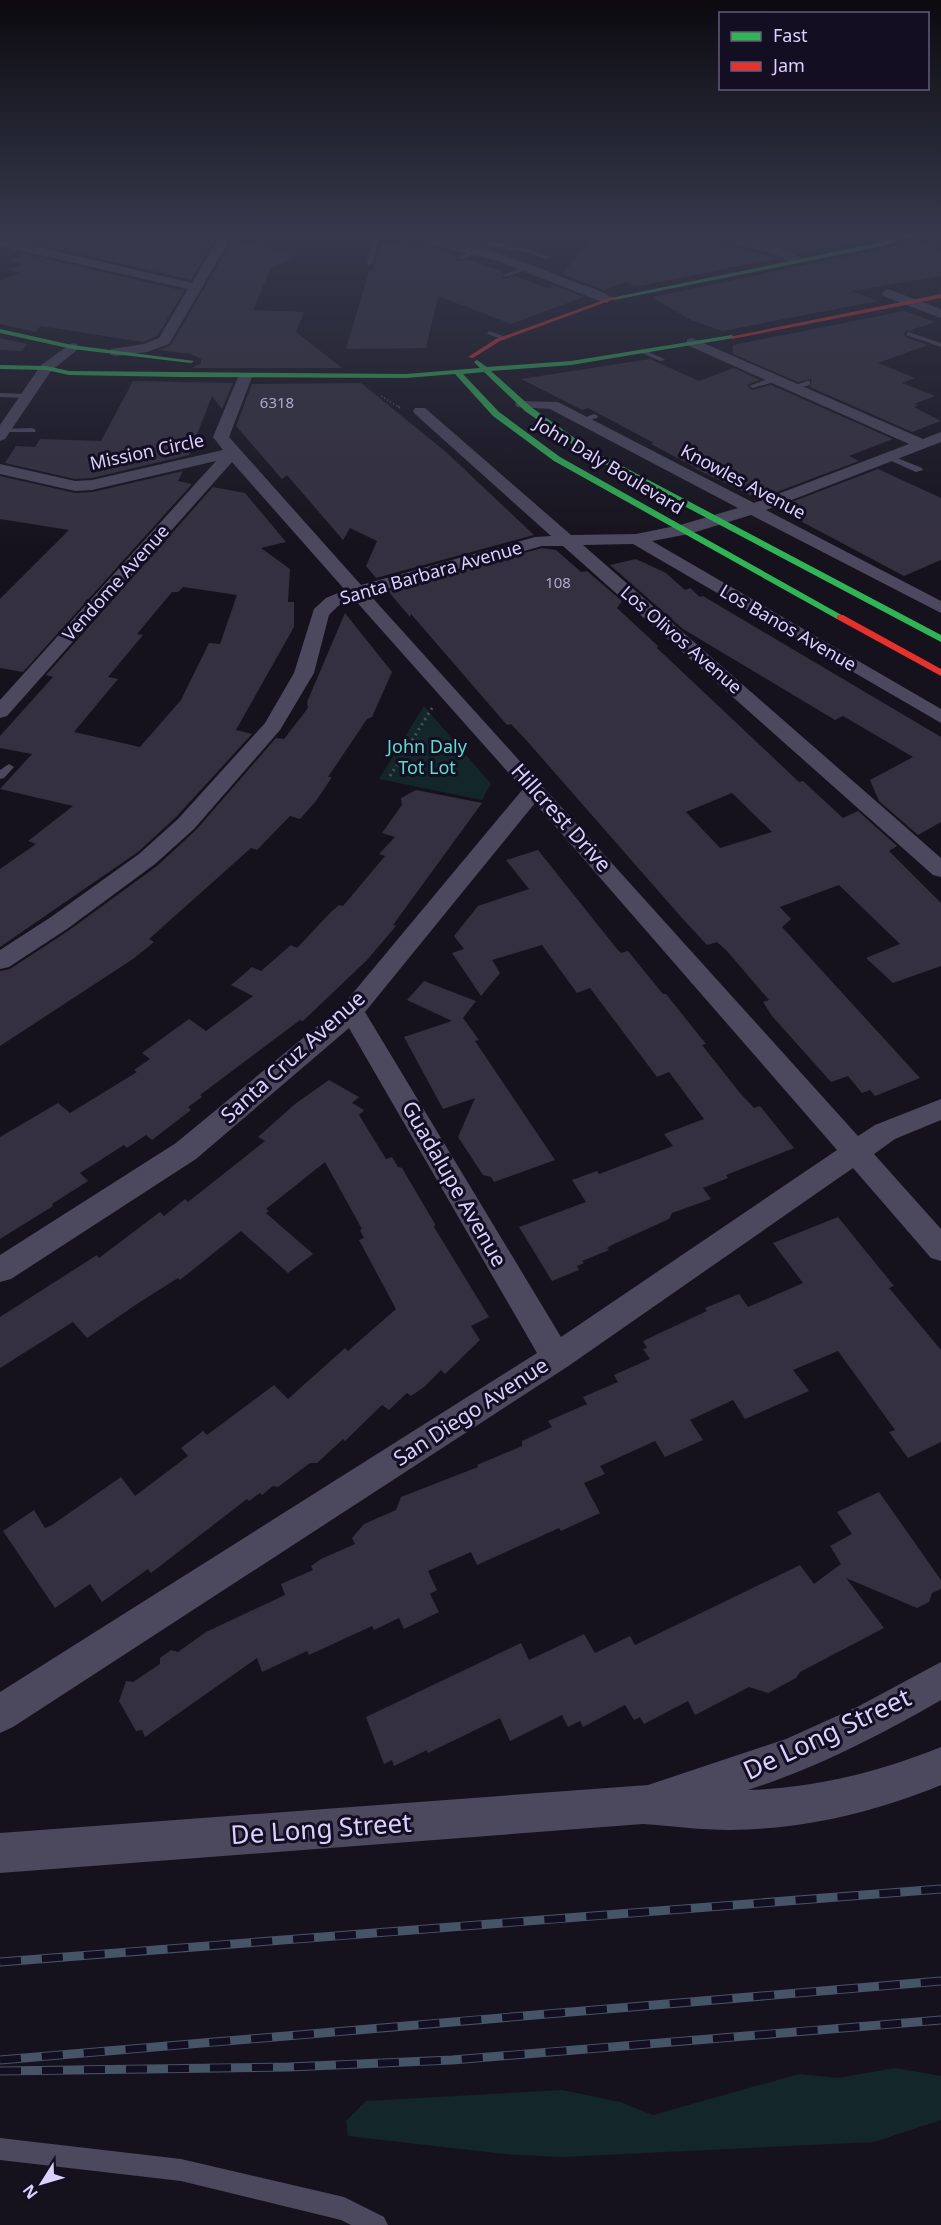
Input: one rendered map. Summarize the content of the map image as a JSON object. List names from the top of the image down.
{
  "streets": {
    "main road": ["John Daly Boulevard"],
    "street": [
      "Mission Circle",
      "Knowles Avenue",
      "Santa Barbara Avenue",
      "Vendome Avenue",
      "Los Banos Avenue",
      "Los Olivos Avenue",
      "Hillcrest Drive",
      "Santa Cruz Avenue",
      "Guadalupe Avenue",
      "San Diego Avenue",
      "De Long Street"
    ]
  },
  "crossings": [
    ["Mission Circle", "Vendome Avenue"],
    ["Mission Circle", "Hillcrest Drive"],
    ["John Daly Boulevard", "Knowles Avenue"],
    ["John Daly Boulevard", "Santa Barbara Avenue"],
    ["Knowles Avenue", "Santa Barbara Avenue"],
    ["Santa Barbara Avenue", "Los Banos Avenue"],
    ["Santa Barbara Avenue", "Los Olivos Avenue"],
    ["Santa Barbara Avenue", "Hillcrest Drive"],
    ["Vendome Avenue", "Hillcrest Drive"],
    ["Hillcrest Drive", "Santa Cruz Avenue"],
    ["Hillcrest Drive", "San Diego Avenue"],
    ["Santa Cruz Avenue", "Guadalupe Avenue"],
    ["Guadalupe Avenue", "San Diego Avenue"]
  ],
  "parks": ["John Daly Tot Lot"],
  "house_numbers": ["6318", "108"],
  "legend": ["Fast", "Jam"],
  "north": "bottom left"
}
